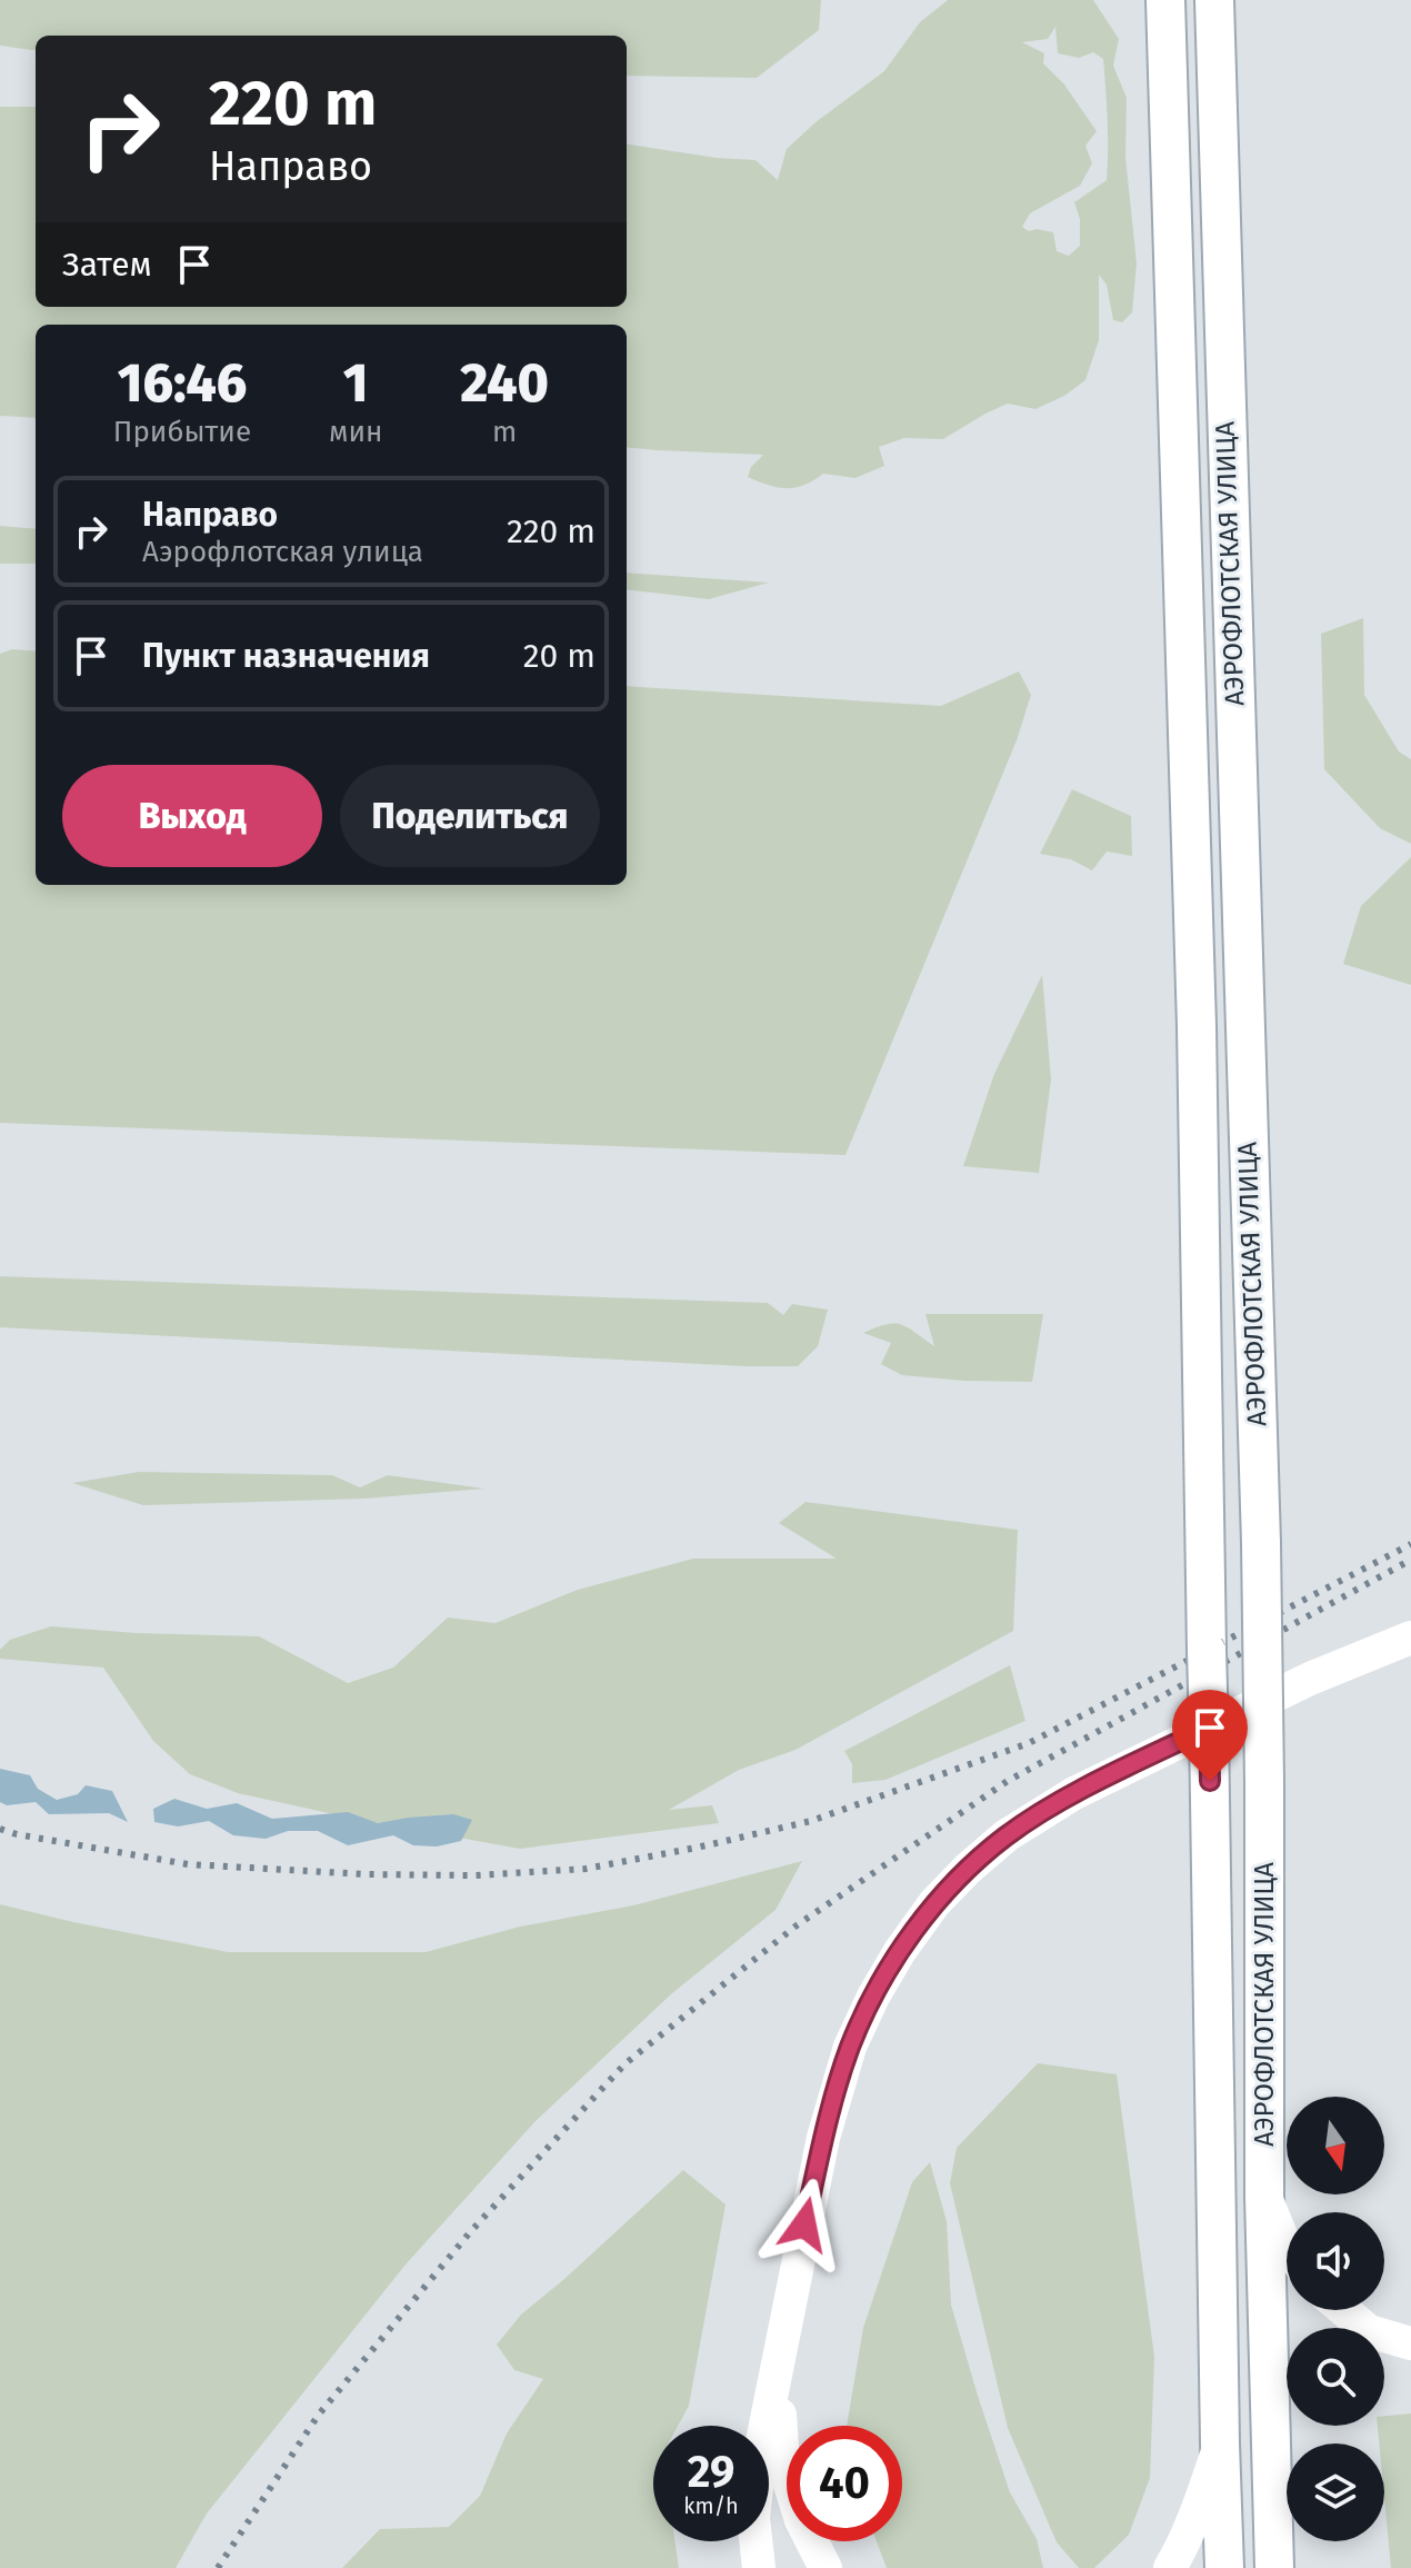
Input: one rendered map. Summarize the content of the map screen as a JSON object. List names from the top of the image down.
{
  "streets": {
    "main road": ["АЭРОФЛОТСКАЯ УЛИЦА"]
  },
  "north": "bottom",
  "page": {
    "turn": ["220 m", "Направо"],
    "then": "Затем",
    "eta": [
      "16:46",
      "Прибытие",
      "1",
      "мин",
      "240",
      "m"
    ],
    "list": [
      {
        "name": "Направо",
        "note": "Аэрофлотская улица",
        "value": "220 m"
      },
      {
        "name": "Пункт назначения",
        "value": "20 m"
      }
    ],
    "buttons": ["Выход", "Поделиться"],
    "speed": "29 km/h",
    "limit": "40"
  }
}
